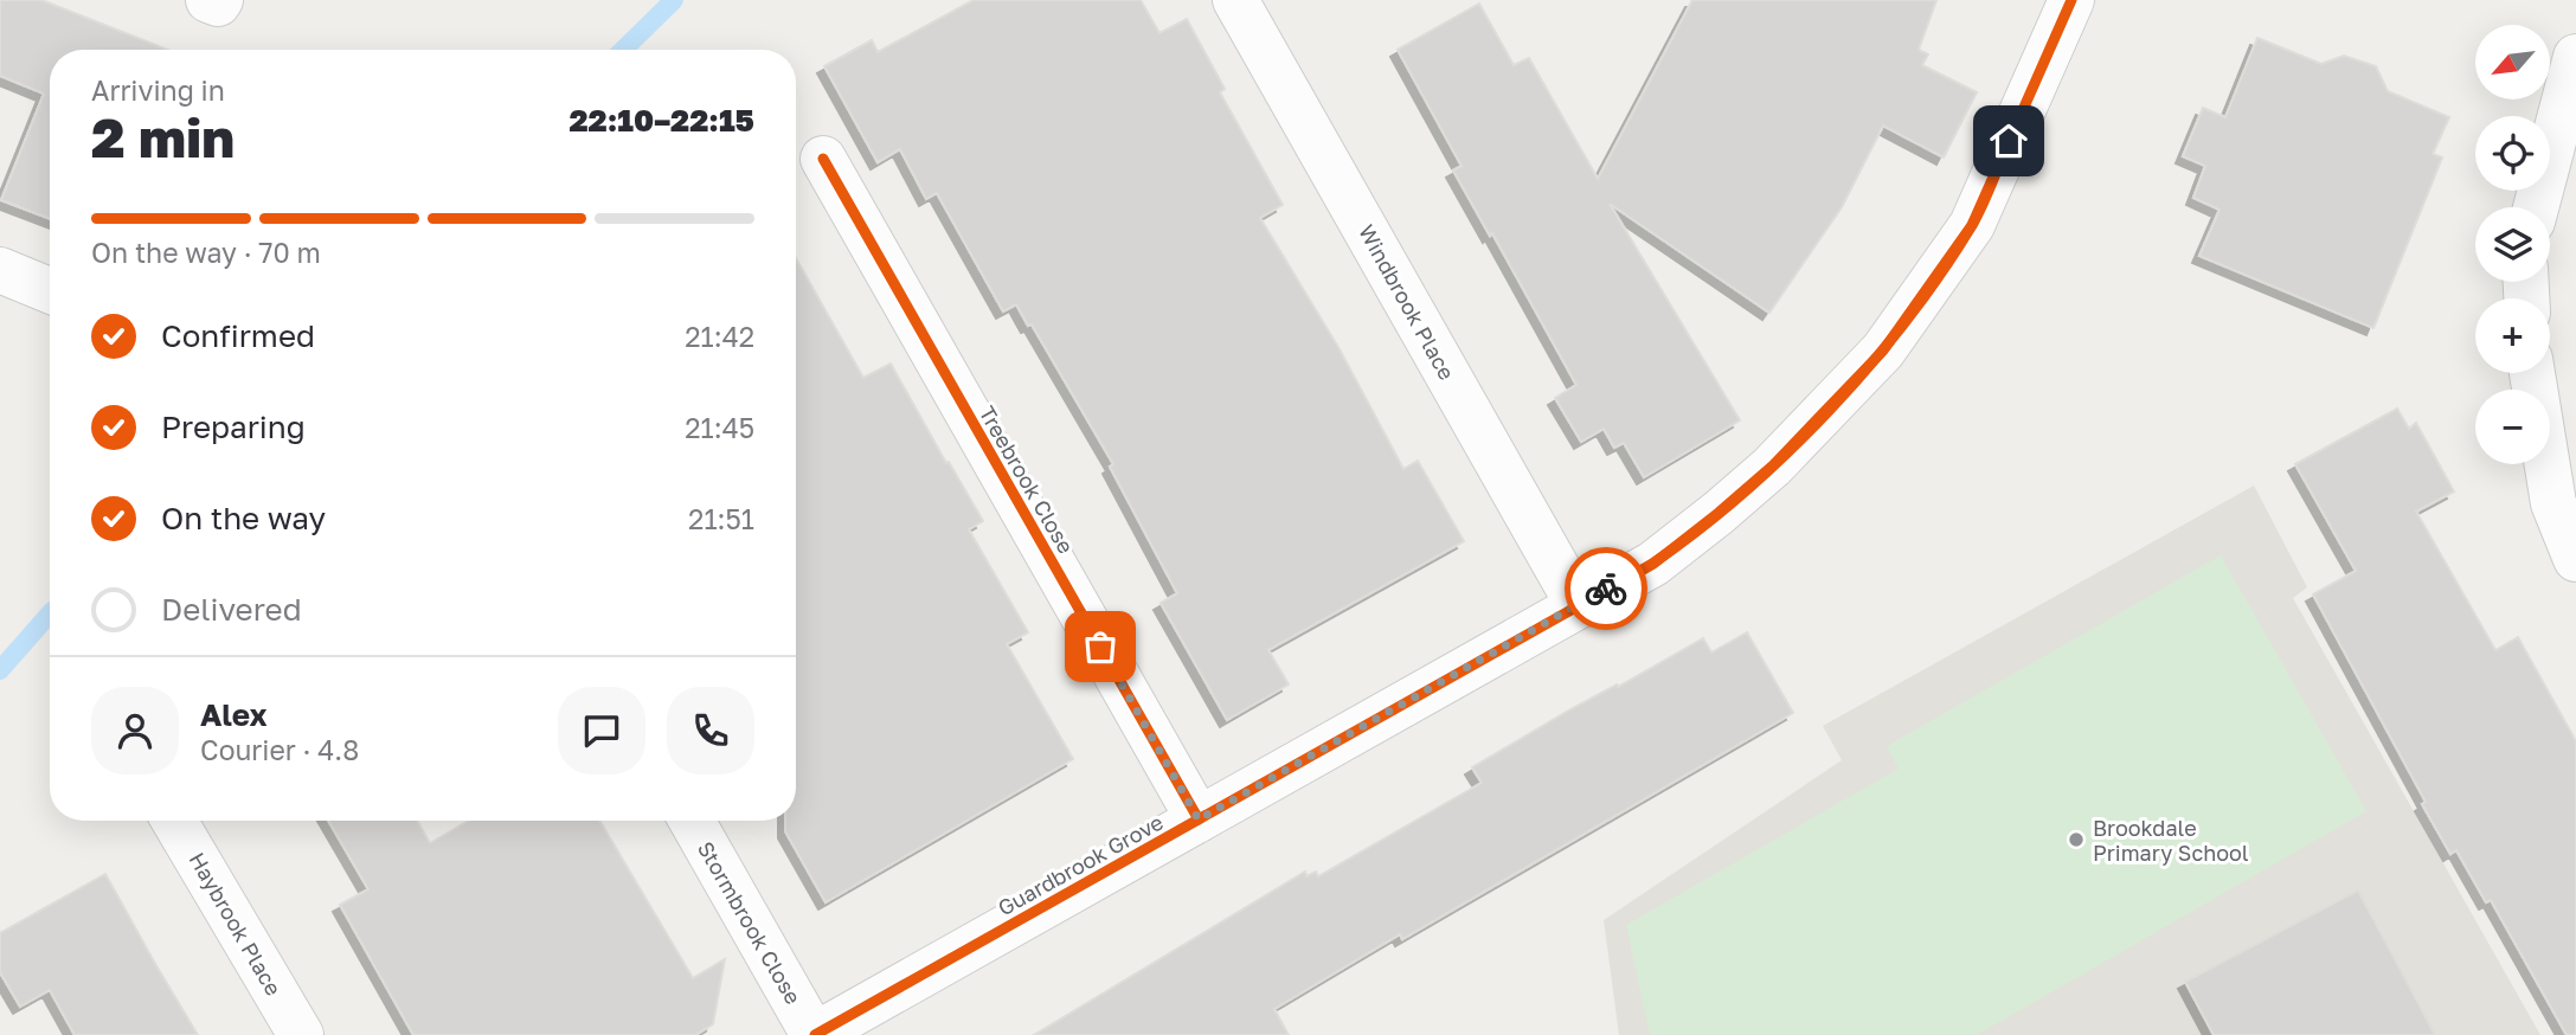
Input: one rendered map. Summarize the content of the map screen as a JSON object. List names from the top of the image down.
{
  "streets": {
    "street": [
      "Windbrook Place",
      "Treebrook Close",
      "Guardbrook Grove",
      "Stormbrook Close",
      "Haybrook Place"
    ]
  },
  "crossings": [
    ["Windbrook Place", "Guardbrook Grove"],
    ["Treebrook Close", "Guardbrook Grove"],
    ["Guardbrook Grove", "Stormbrook Close"]
  ],
  "places": ["Brookdale Primary School"],
  "north": "bottom left",
  "page": {
    "map_buttons": ["+", "−"],
    "heading": ["2 min", "Arriving in", "22:10–22:15"],
    "panel": ["Alex", "Courier · 4.8"],
    "bar": "On the way · 70 m",
    "list": [
      ["Confirmed", "21:42"],
      ["Preparing", "21:45"],
      ["On the way", "21:51"],
      "Delivered"
    ]
  }
}
